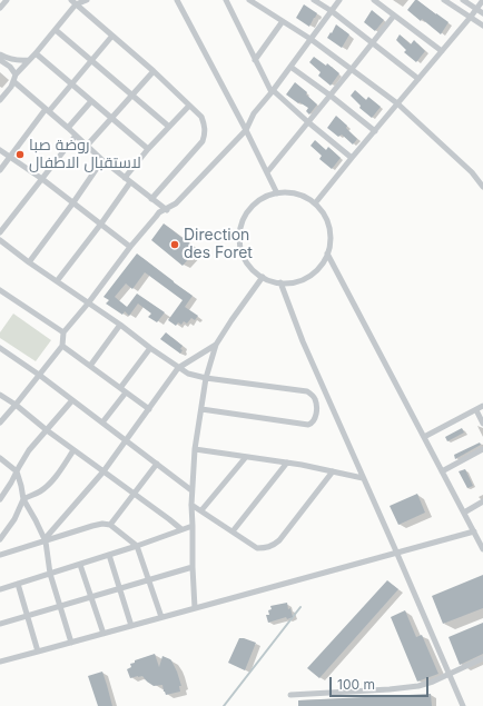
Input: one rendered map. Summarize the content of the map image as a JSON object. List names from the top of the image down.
{
  "places": ["روضة صبا لاستقبال الاطفال", "Direction des Foret"],
  "scale_bar": "100 m"
}
